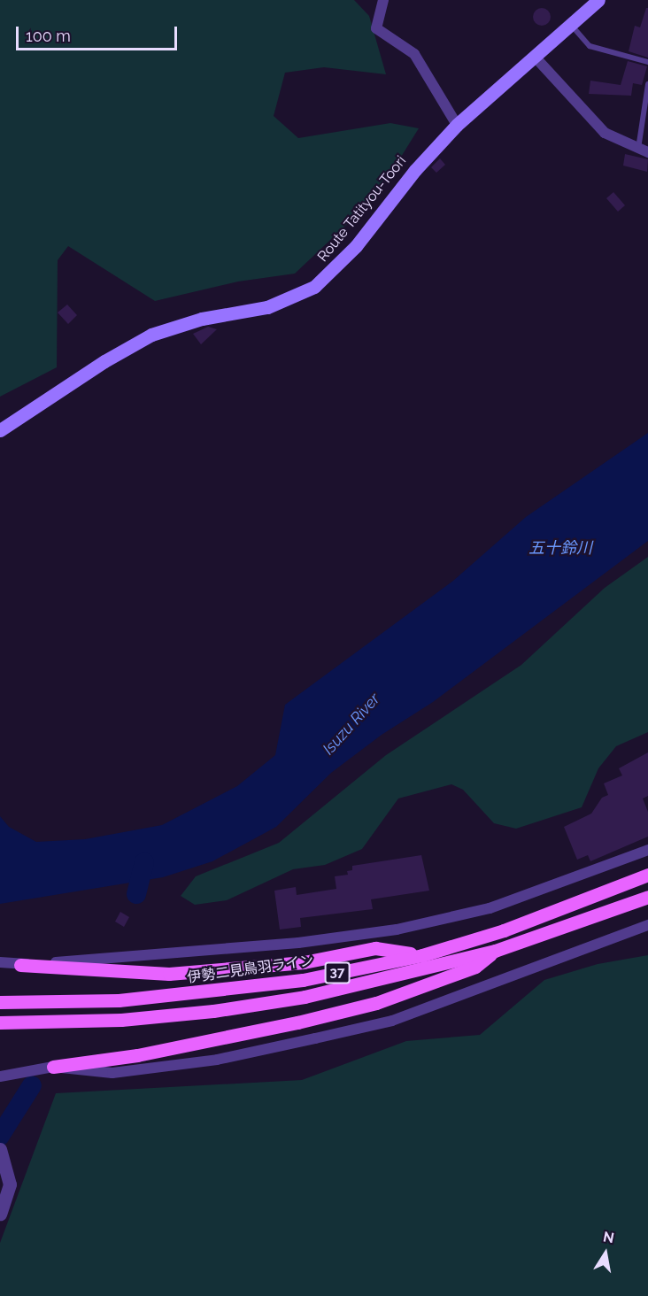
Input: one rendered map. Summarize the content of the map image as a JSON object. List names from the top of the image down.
{
  "streets": {
    "main road": ["Route Tatityou-Toori", "伊勢二見鳥羽ライン", "37"]
  },
  "water": ["五十鈴川", "Isuzu River"],
  "scale_bar": "100 m",
  "north": "top"
}
